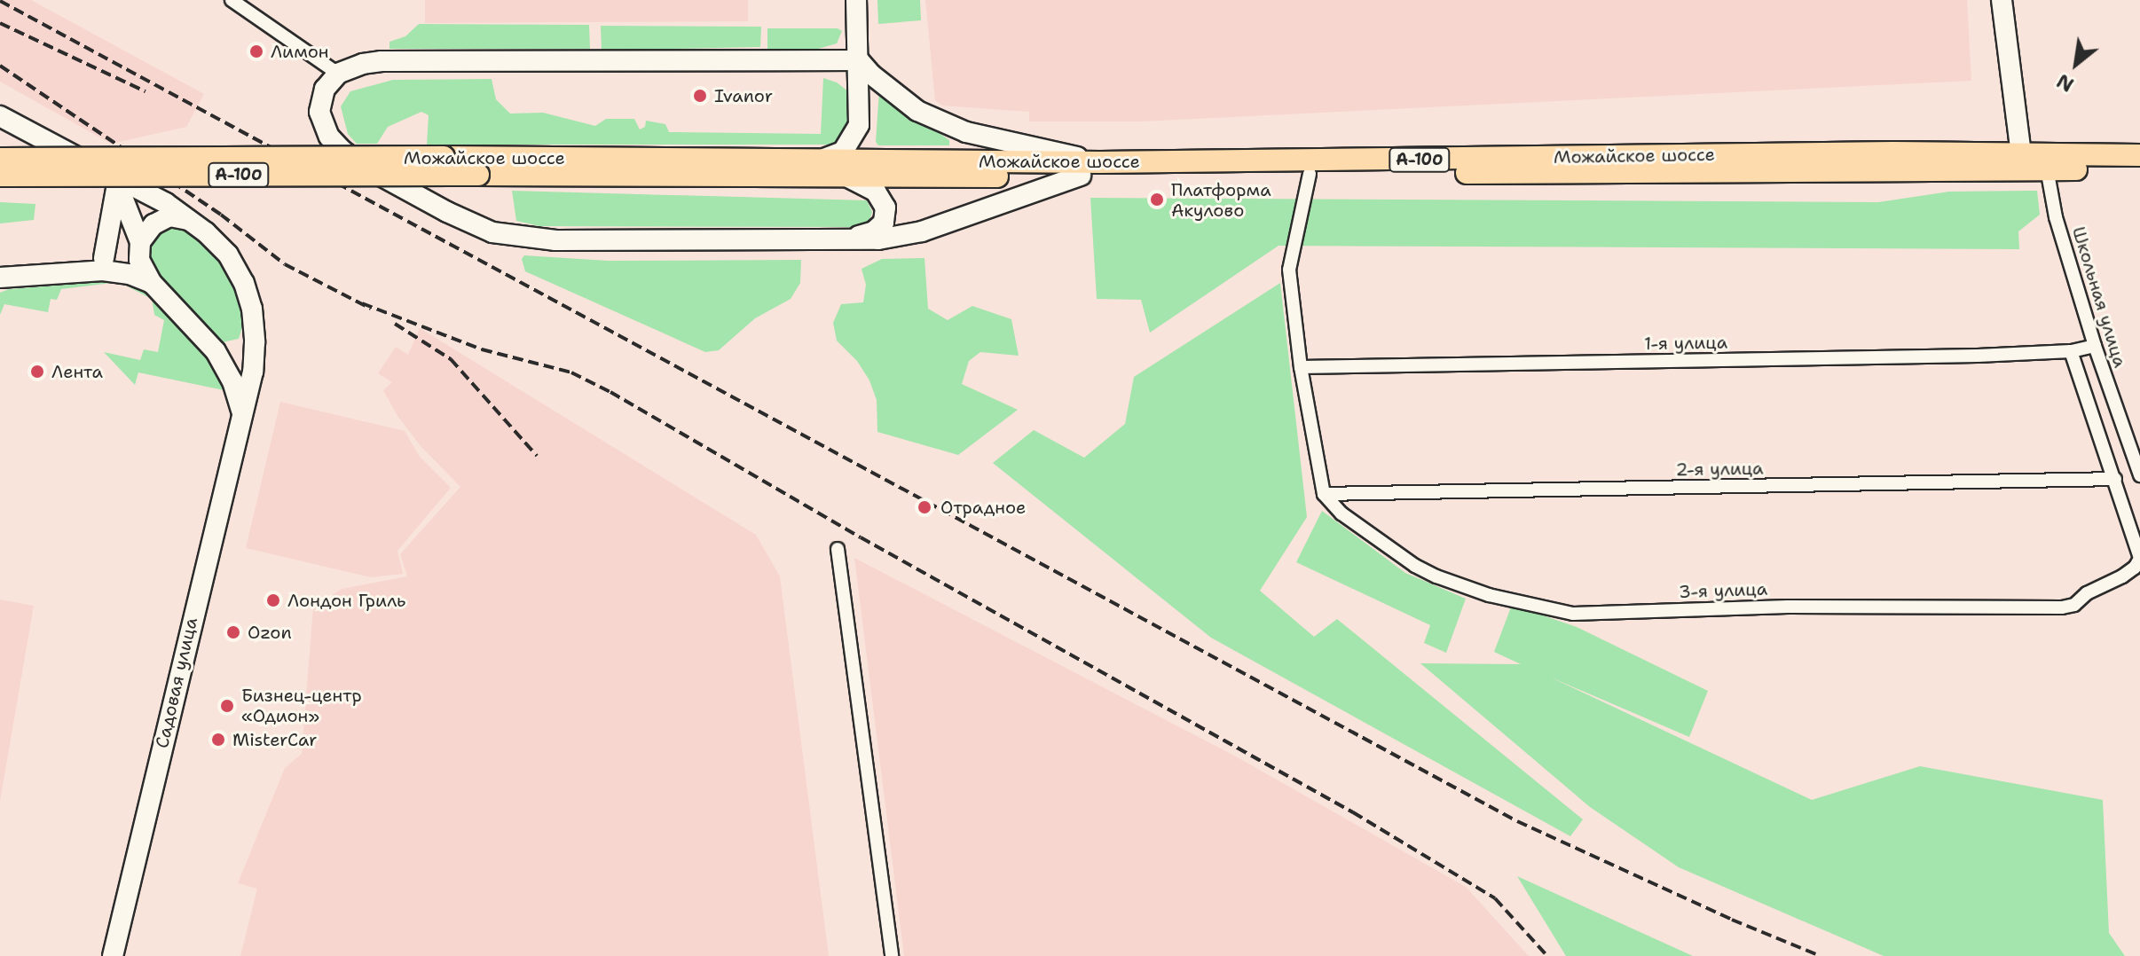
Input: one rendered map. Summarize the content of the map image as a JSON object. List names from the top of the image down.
{
  "streets": {
    "main road": ["Можайское шоссе", "А-100"],
    "street": [
      "Школьная улица",
      "1-я улица",
      "2-я улица",
      "3-я улица",
      "Садовая улица"
    ]
  },
  "crossings": [
    ["Можайское шоссе", "А-100"],
    ["Можайское шоссе", "Школьная улица"],
    ["А-100", "Школьная улица"],
    ["Школьная улица", "1-я улица"],
    ["2-я улица", "3-я улица"]
  ],
  "places": [
    "Лимон",
    "Ivanor",
    "Платформа Акулово",
    "Лента",
    "Отрадное",
    "Лондон Гриль",
    "Ozon",
    "Бизнец-центр «Одион»",
    "MisterCar"
  ],
  "north": "bottom left"
}
